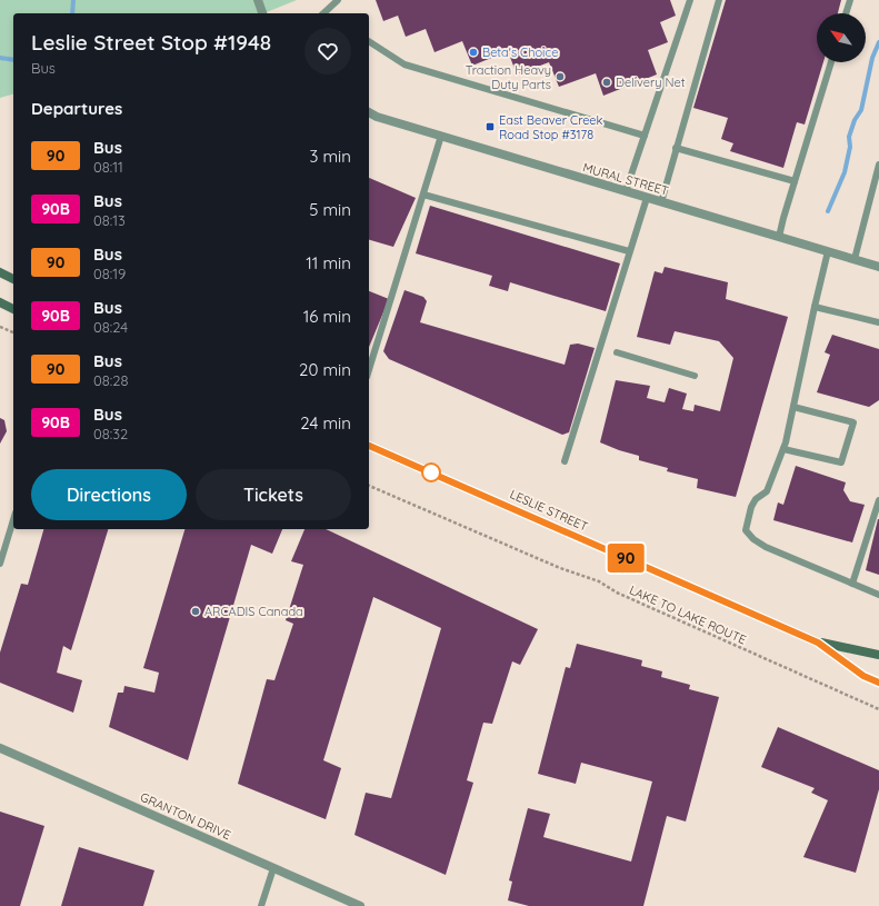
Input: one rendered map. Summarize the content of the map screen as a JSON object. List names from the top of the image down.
{
  "streets": {
    "main road": ["LESLIE STREET"],
    "street": ["MURAL STREET", "GRANTON DRIVE"],
    "path": ["LAKE TO LAKE ROUTE"]
  },
  "places": {
    "other": [
      "Beta's Choice",
      "Traction Heavy Duty Parts",
      "Delivery Net",
      "ARCADIS Canada"
    ],
    "transit": ["East Beaver Creek Road Stop #3178"]
  },
  "lines": ["bus line 90"],
  "north": "top left",
  "page": {
    "on_map": "90",
    "heading": [
      ["Leslie Street Stop #1948", "Bus"],
      "Departures"
    ],
    "list": [
      {
        "mark": "90",
        "name": "Bus",
        "note": "08:11",
        "value": "3 min"
      },
      {
        "mark": "90B",
        "name": "Bus",
        "note": "08:13",
        "value": "5 min"
      },
      {
        "mark": "90",
        "name": "Bus",
        "note": "08:19",
        "value": "11 min"
      },
      {
        "mark": "90B",
        "name": "Bus",
        "note": "08:24",
        "value": "16 min"
      },
      {
        "mark": "90",
        "name": "Bus",
        "note": "08:28",
        "value": "20 min"
      },
      {
        "mark": "90B",
        "name": "Bus",
        "note": "08:32",
        "value": "24 min"
      }
    ],
    "buttons": ["Directions", "Tickets"]
  }
}
